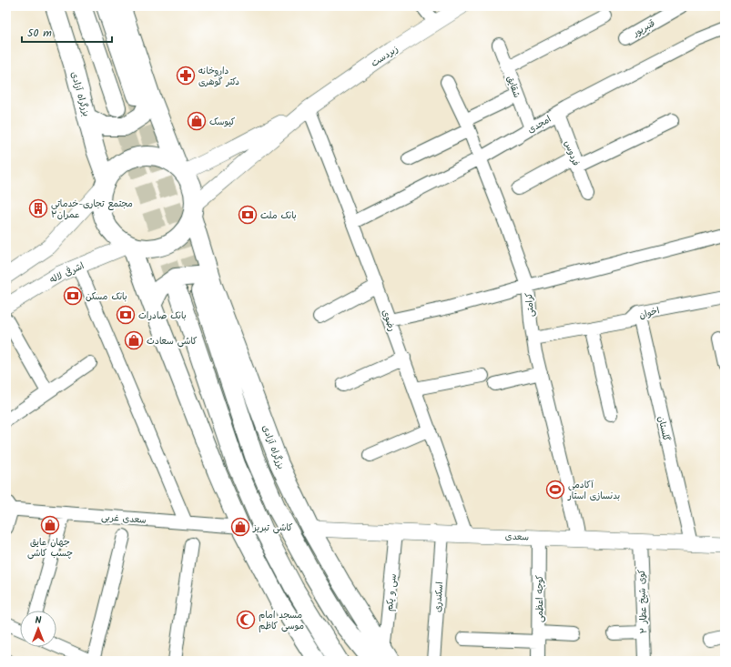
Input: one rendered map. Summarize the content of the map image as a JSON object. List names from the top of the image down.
{
  "streets": {
    "highway": ["بزرگراه آزادی"],
    "main road": ["زبردست", "اشرفی لاله", "سعدی"],
    "street": [
      "قنبرپور",
      "شقایق",
      "امجدی",
      "فردوس",
      "کرامتی",
      "اخوان",
      "رضوی",
      "گلستان",
      "سعدی غربی",
      "سی و یکم",
      "اسکندری",
      "کوچه اعظمی",
      "کوی شیخ عطار ۲"
    ]
  },
  "crossings": [
    ["زبردست", "بزرگراه آزادی"],
    ["زبردست", "اشرفی لاله"],
    ["زبردست", "رضوی"],
    ["شقایق", "امجدی"],
    ["بزرگراه آزادی", "اشرفی لاله"],
    ["بزرگراه آزادی", "سعدی"],
    ["بزرگراه آزادی", "سی و یکم"],
    ["امجدی", "فردوس"],
    ["امجدی", "کرامتی"],
    ["امجدی", "رضوی"],
    ["کرامتی", "اخوان"],
    ["کرامتی", "سعدی"],
    ["اخوان", "گلستان"],
    ["رضوی", "سعدی"],
    ["گلستان", "سعدی"],
    ["سعدی", "سی و یکم"],
    ["سعدی", "اسکندری"],
    ["سعدی", "کوچه اعظمی"],
    ["سعدی", "کوی شیخ عطار ۲"]
  ],
  "places": {
    "pharmacy": ["داروخانه دکتر گوهری"],
    "shop": [
      "کیوسک",
      "کاشی سعادت",
      "جهان عایق چسب کاشی",
      "کاشی تبریز"
    ],
    "building": ["مجتمع تجاری-خدماتی عمران۲"],
    "bank": ["بانک ملت", "بانک مسکن", "بانک صادرات"],
    "sports": ["آکادمی بدنسازی استار"],
    "mosque": ["مسجد امام موسی کاظم"]
  },
  "scale_bar": "50 m",
  "north": "top"
}
